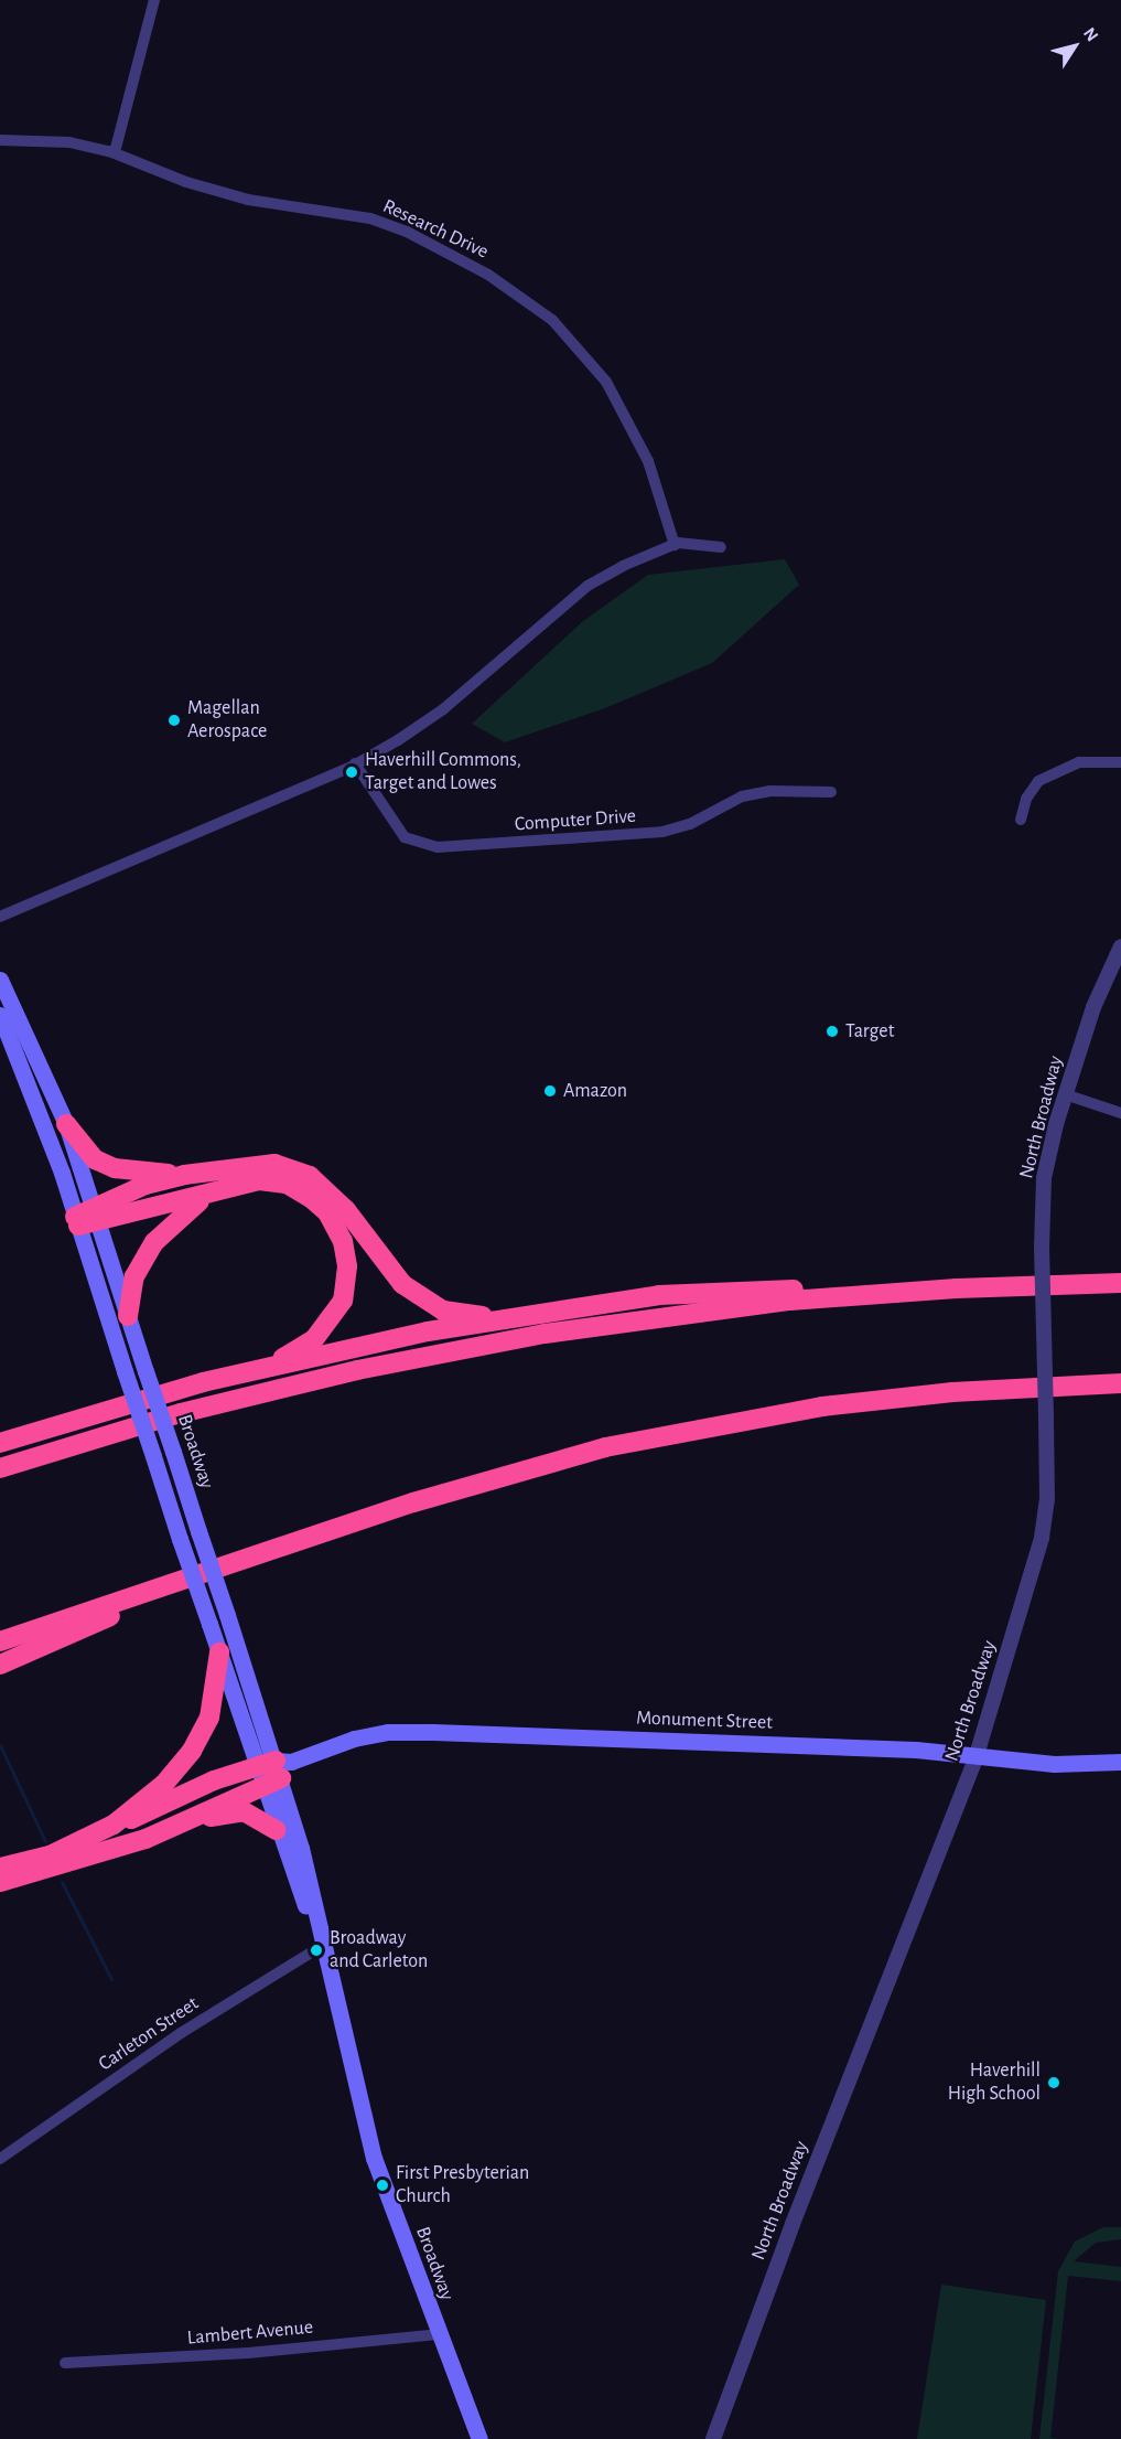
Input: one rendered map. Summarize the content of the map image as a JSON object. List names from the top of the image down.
{
  "streets": {
    "main road": ["Broadway", "Monument Street"],
    "street": [
      "Research Drive",
      "Computer Drive",
      "North Broadway",
      "Carleton Street",
      "Lambert Avenue"
    ]
  },
  "crossings": [
    ["North Broadway", "Monument Street"],
    ["Broadway", "Monument Street"],
    ["Broadway", "Carleton Street"],
    ["Broadway", "Lambert Avenue"]
  ],
  "places": [
    "Magellan Aerospace",
    "Haverhill Commons, Target and Lowes",
    "Target",
    "Amazon",
    "Broadway and Carleton",
    "Haverhill High School",
    "First Presbyterian Church"
  ],
  "north": "top right"
}
